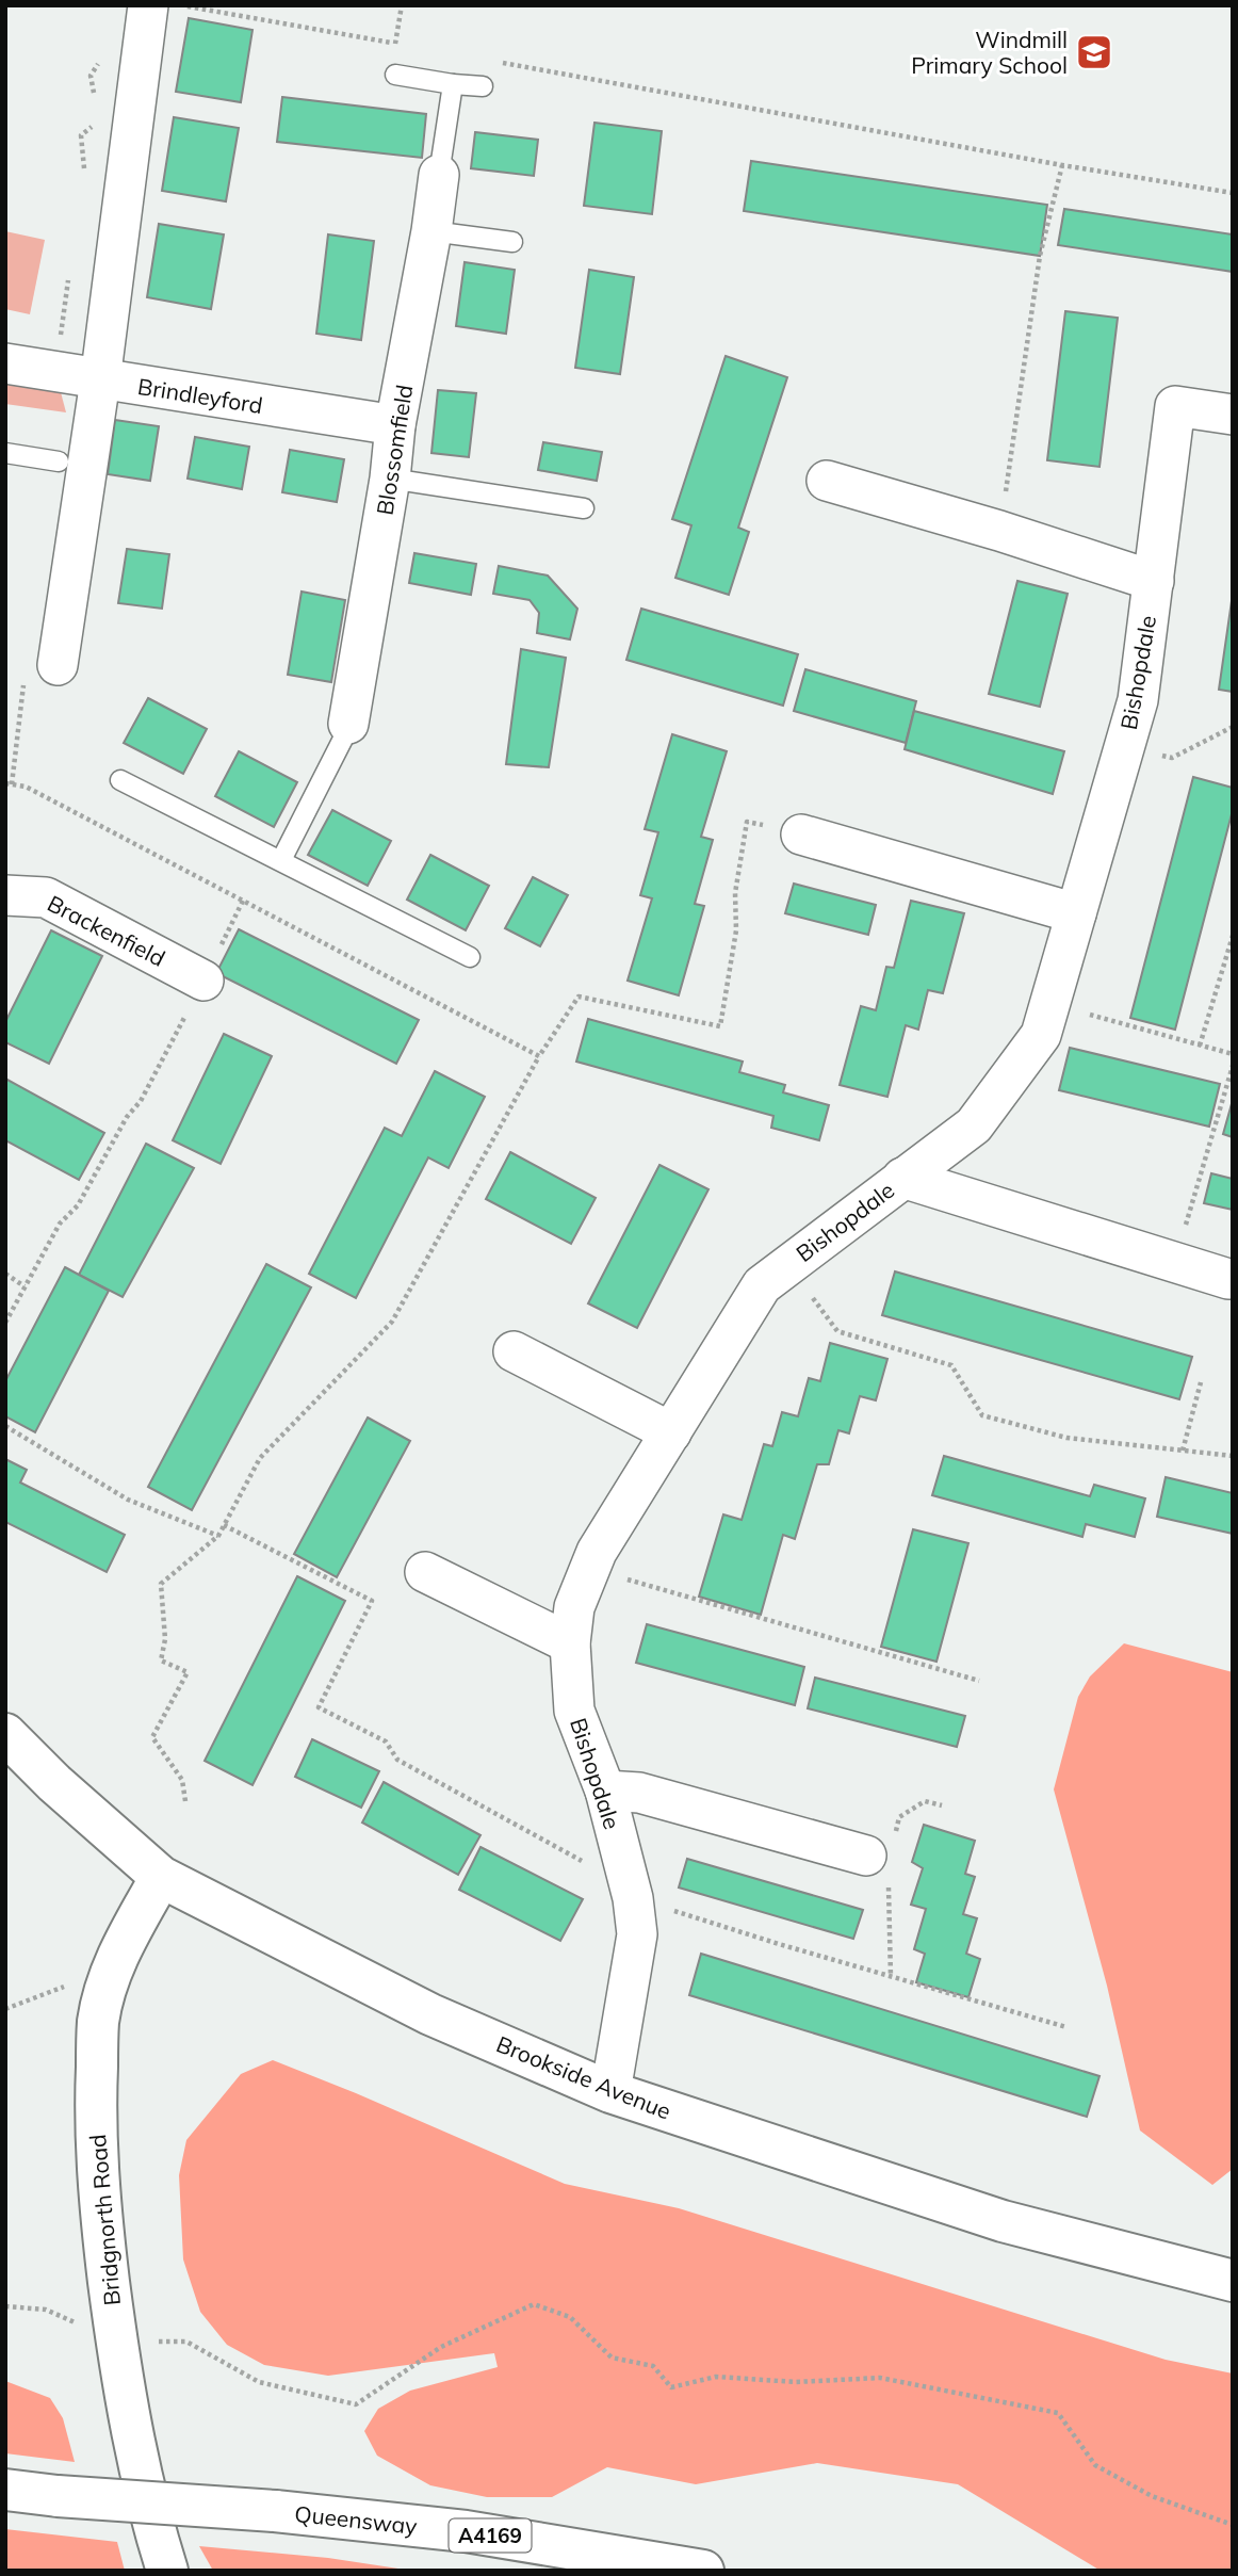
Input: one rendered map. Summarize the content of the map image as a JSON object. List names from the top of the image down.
{
  "streets": {
    "street": [
      "Brindleyford",
      "Blossomfield",
      "Bishopdale",
      "Brackenfield",
      "Brookside Avenue",
      "Bridgnorth Road",
      "Queensway",
      "A4169"
    ]
  },
  "crossings": [
    ["Brindleyford", "Blossomfield"],
    ["Bishopdale", "Brookside Avenue"],
    ["Brookside Avenue", "Bridgnorth Road"]
  ],
  "places": {
    "school or university": ["Windmill Primary School"]
  }
}
